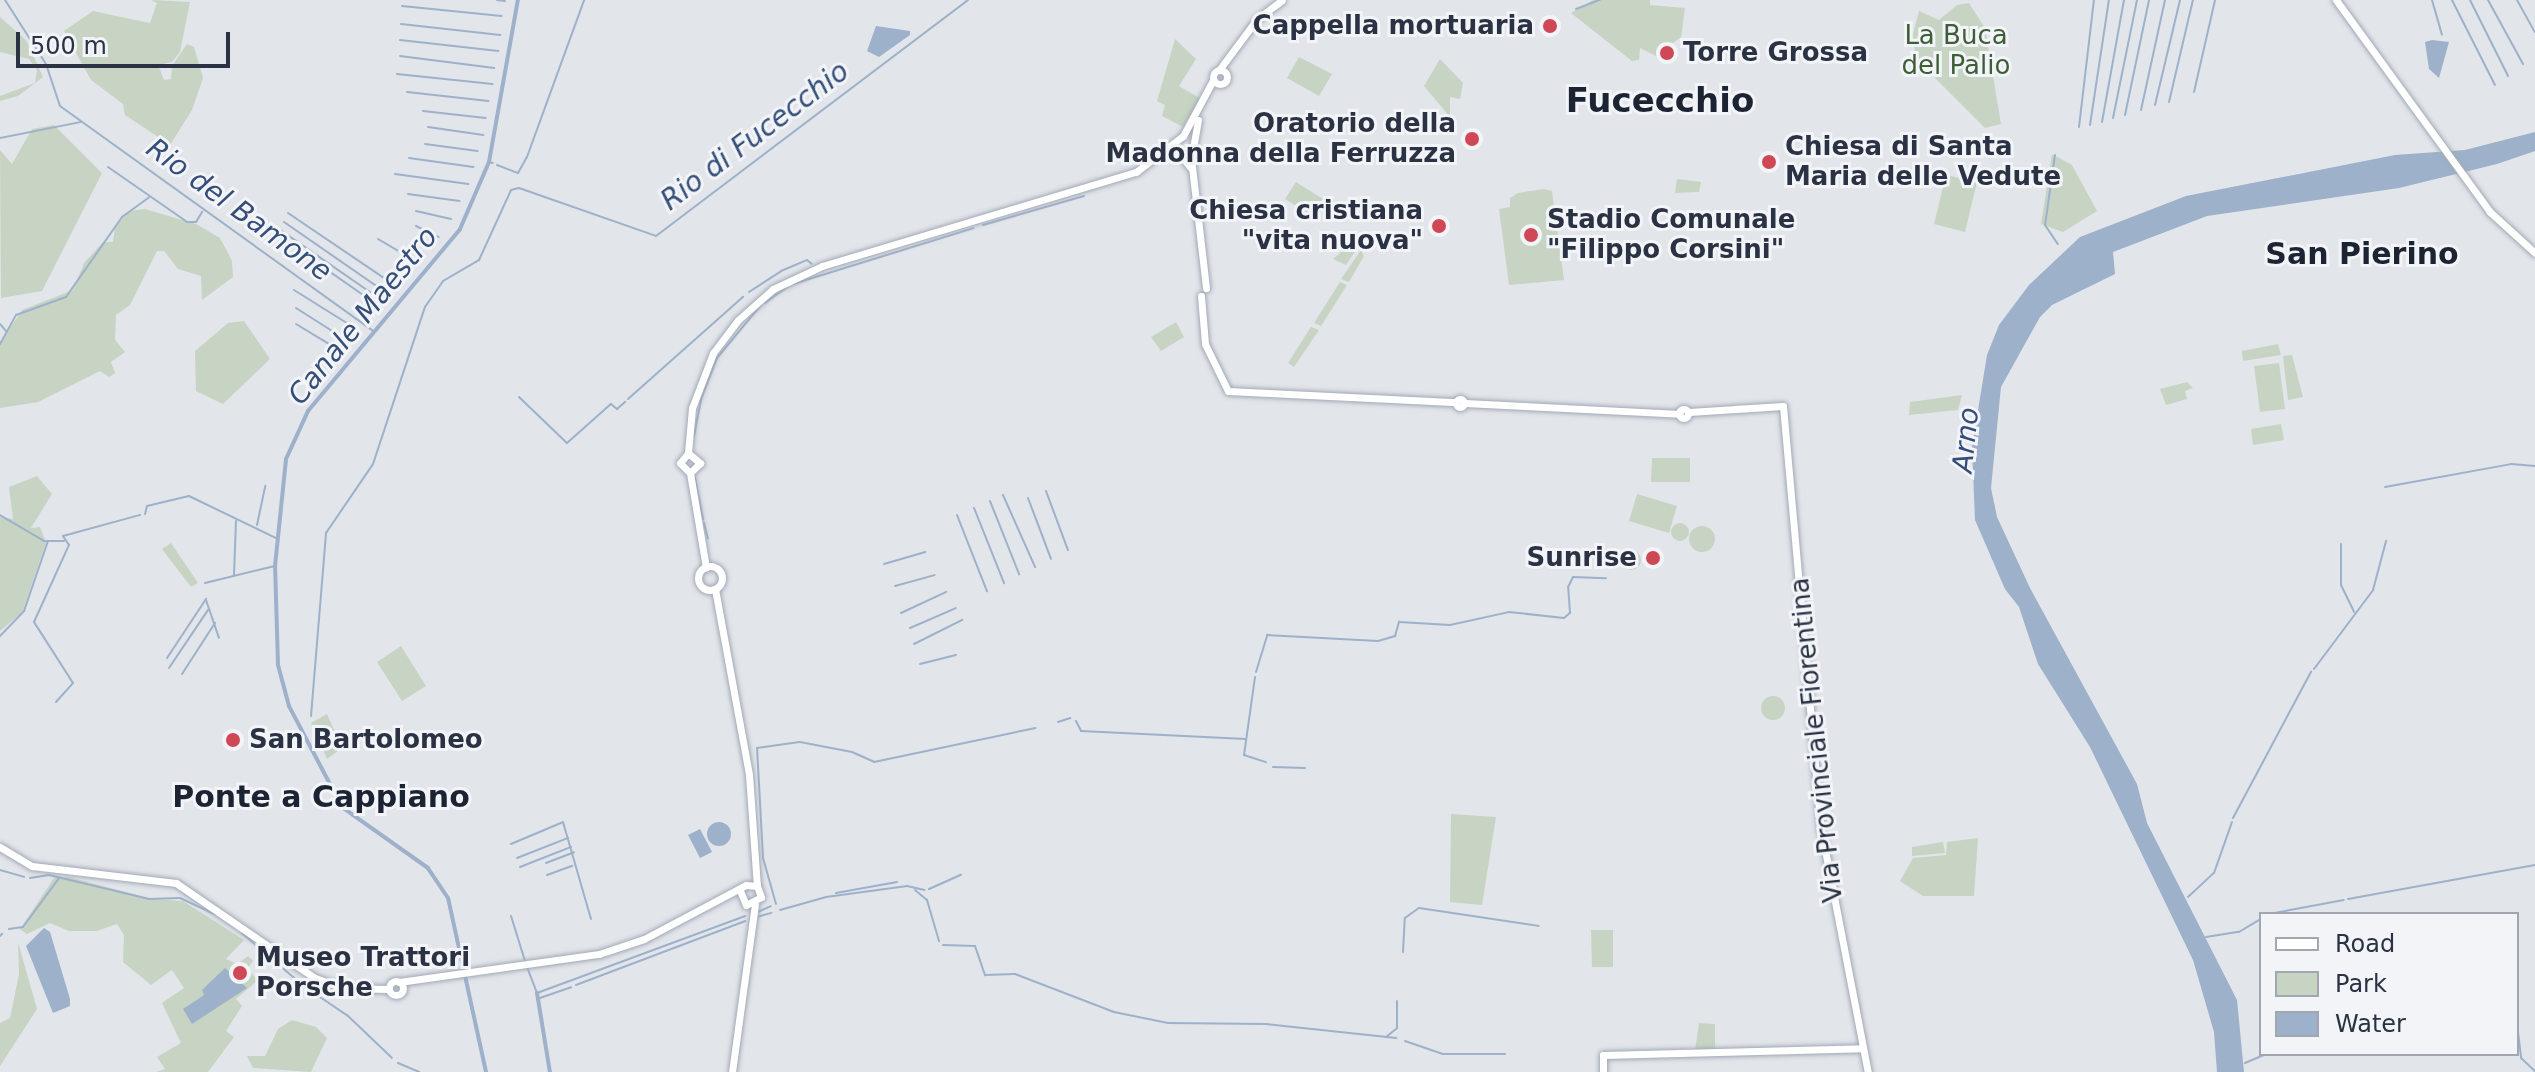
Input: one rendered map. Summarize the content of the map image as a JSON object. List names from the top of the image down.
{
  "streets": {
    "main road": ["Via Provinciale Fiorentina"]
  },
  "districts": ["Fucecchio", "San Pierino", "Ponte a Cappiano"],
  "water": [
    "Rio di Fucecchio",
    "Rio del Bamone",
    "Canale Maestro",
    "Arno"
  ],
  "parks": ["La Buca del Palio"],
  "places": [
    "Cappella mortuaria",
    "Torre Grossa",
    "Oratorio della Madonna della Ferruzza",
    "Chiesa di Santa Maria delle Vedute",
    "Chiesa cristiana \"vita nuova\"",
    "Stadio Comunale \"Filippo Corsini\"",
    "Sunrise",
    "San Bartolomeo",
    "Museo Trattori Porsche"
  ],
  "legend": ["Road", "Park", "Water"],
  "scale_bar": "500 m"
}
